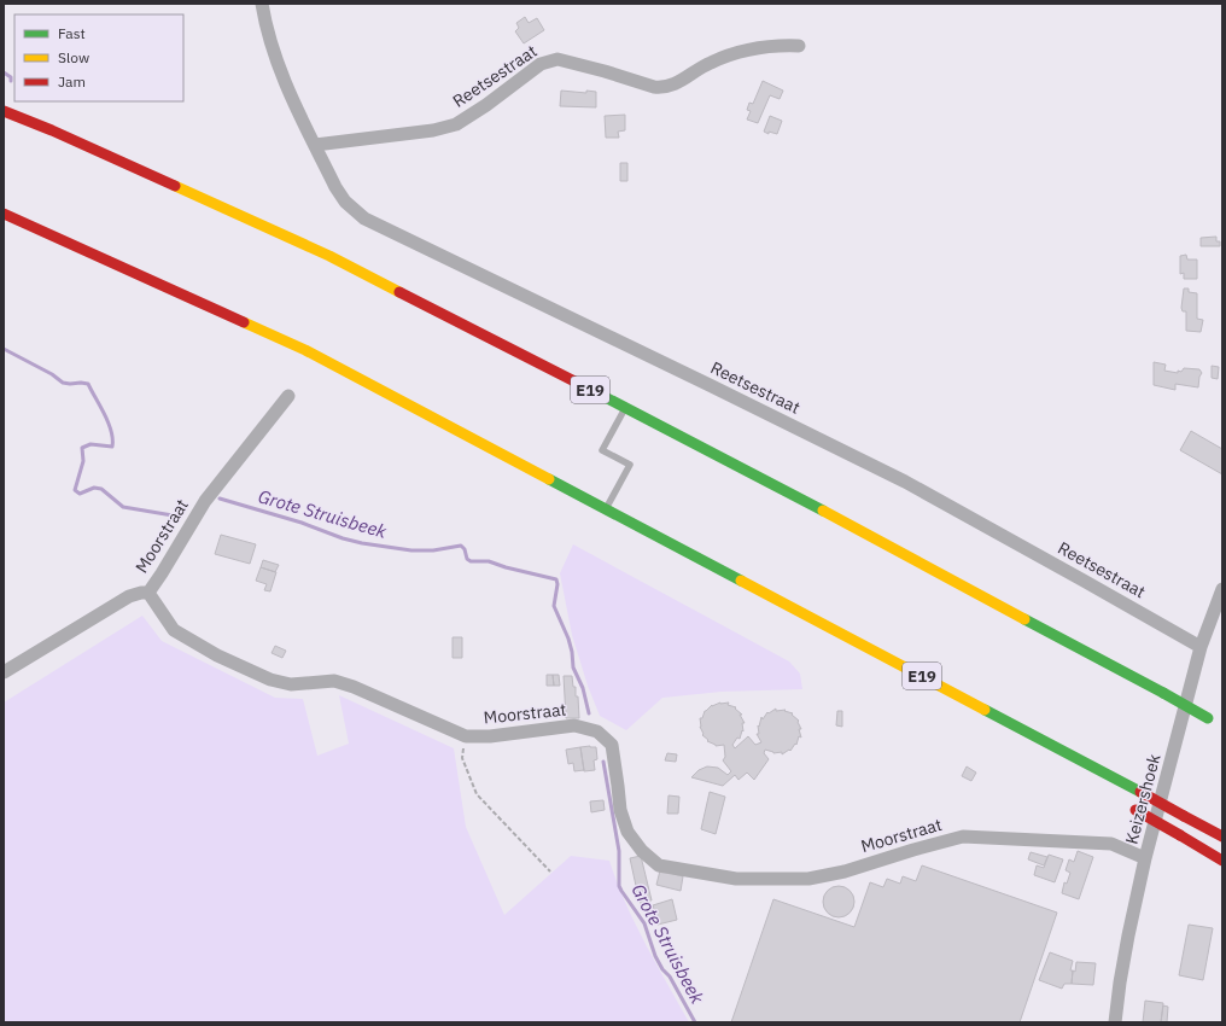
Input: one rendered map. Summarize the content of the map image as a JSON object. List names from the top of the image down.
{
  "streets": {
    "highway": ["E19"],
    "street": ["Reetsestraat", "Moorstraat", "Keizershoek"]
  },
  "crossings": [
    ["Reetsestraat", "Keizershoek"],
    ["Moorstraat", "Keizershoek"]
  ],
  "water": ["Grote Struisbeek"],
  "legend": ["Fast", "Slow", "Jam"]
}
